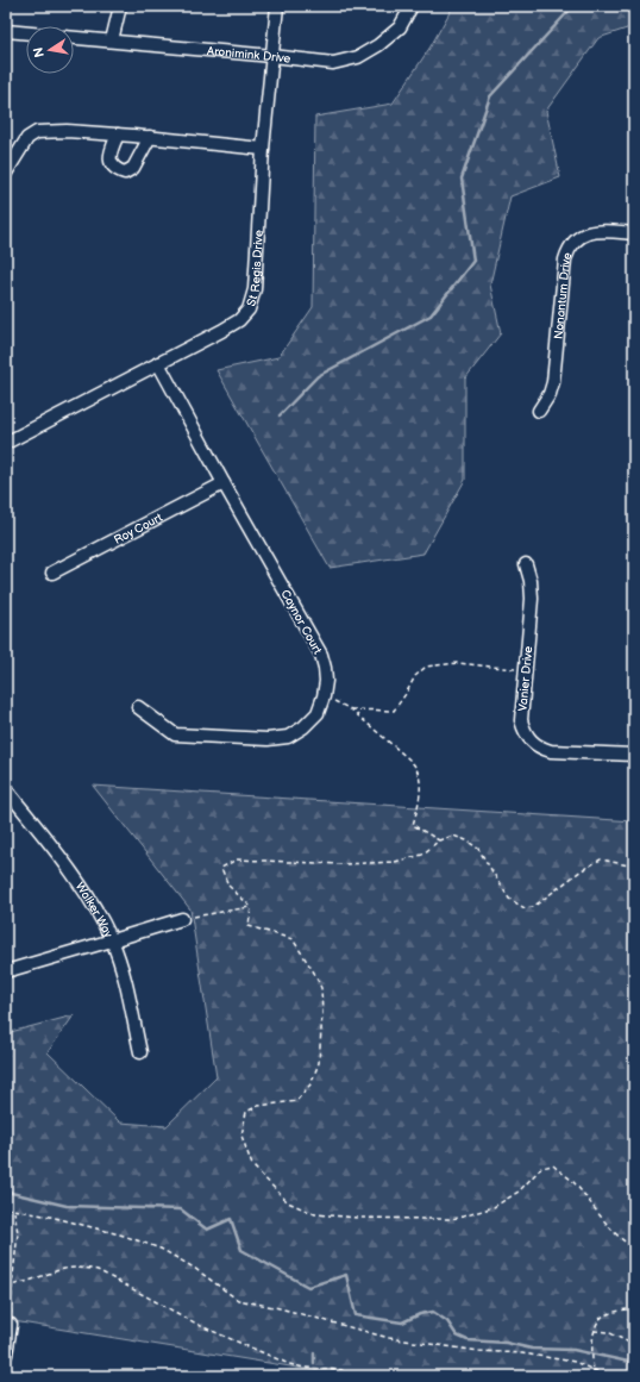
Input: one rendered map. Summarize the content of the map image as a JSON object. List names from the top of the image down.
{
  "streets": {
    "street": [
      "Aronimink Drive",
      "St Regis Drive",
      "Nonantum Drive",
      "Roy Court",
      "Caynor Court",
      "Vanier Drive",
      "Walker Way"
    ]
  },
  "crossings": [
    ["Aronimink Drive", "St Regis Drive"],
    ["St Regis Drive", "Caynor Court"],
    ["Roy Court", "Caynor Court"]
  ],
  "north": "left"
}
